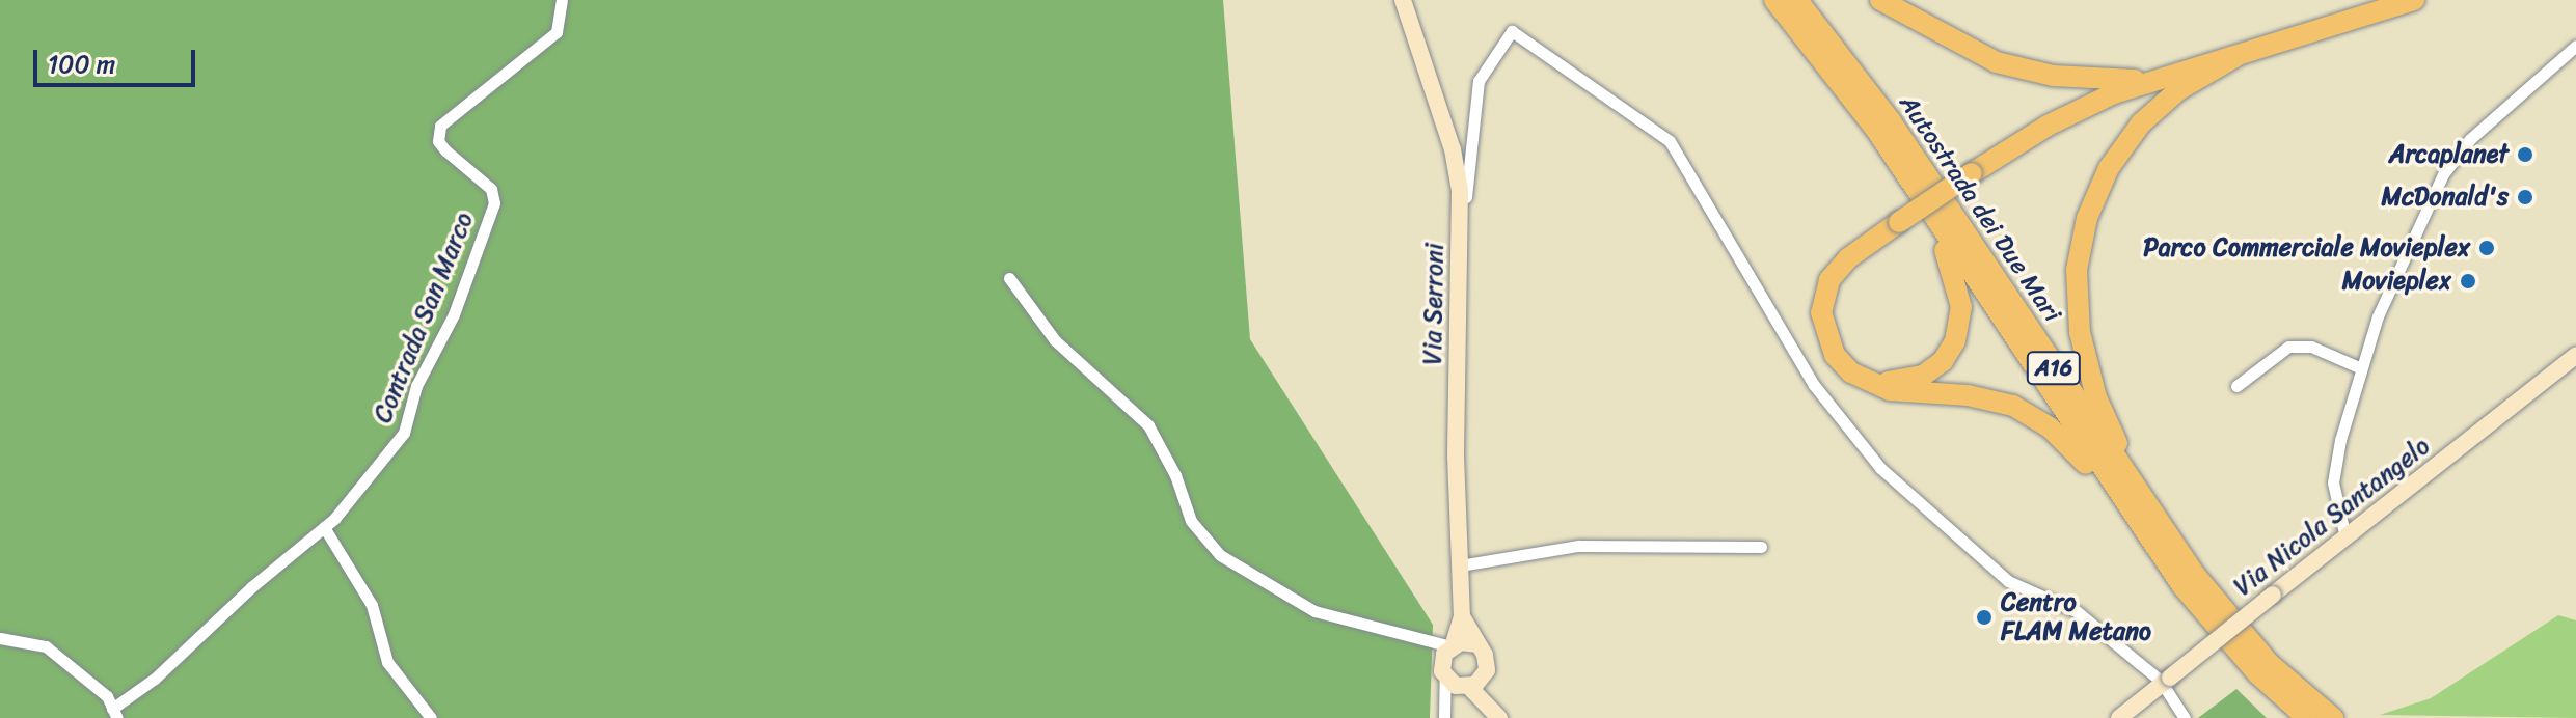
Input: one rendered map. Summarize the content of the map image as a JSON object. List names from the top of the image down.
{
  "streets": {
    "highway": ["Autostrada dei Due Mari", "A16"],
    "main road": ["Via Serroni", "Via Nicola Santangelo"],
    "street": ["Contrada San Marco"]
  },
  "places": [
    "Arcaplanet",
    "McDonald's",
    "Parco Commerciale Movieplex",
    "Movieplex",
    "Centro FLAM Metano"
  ],
  "scale_bar": "100 m"
}
